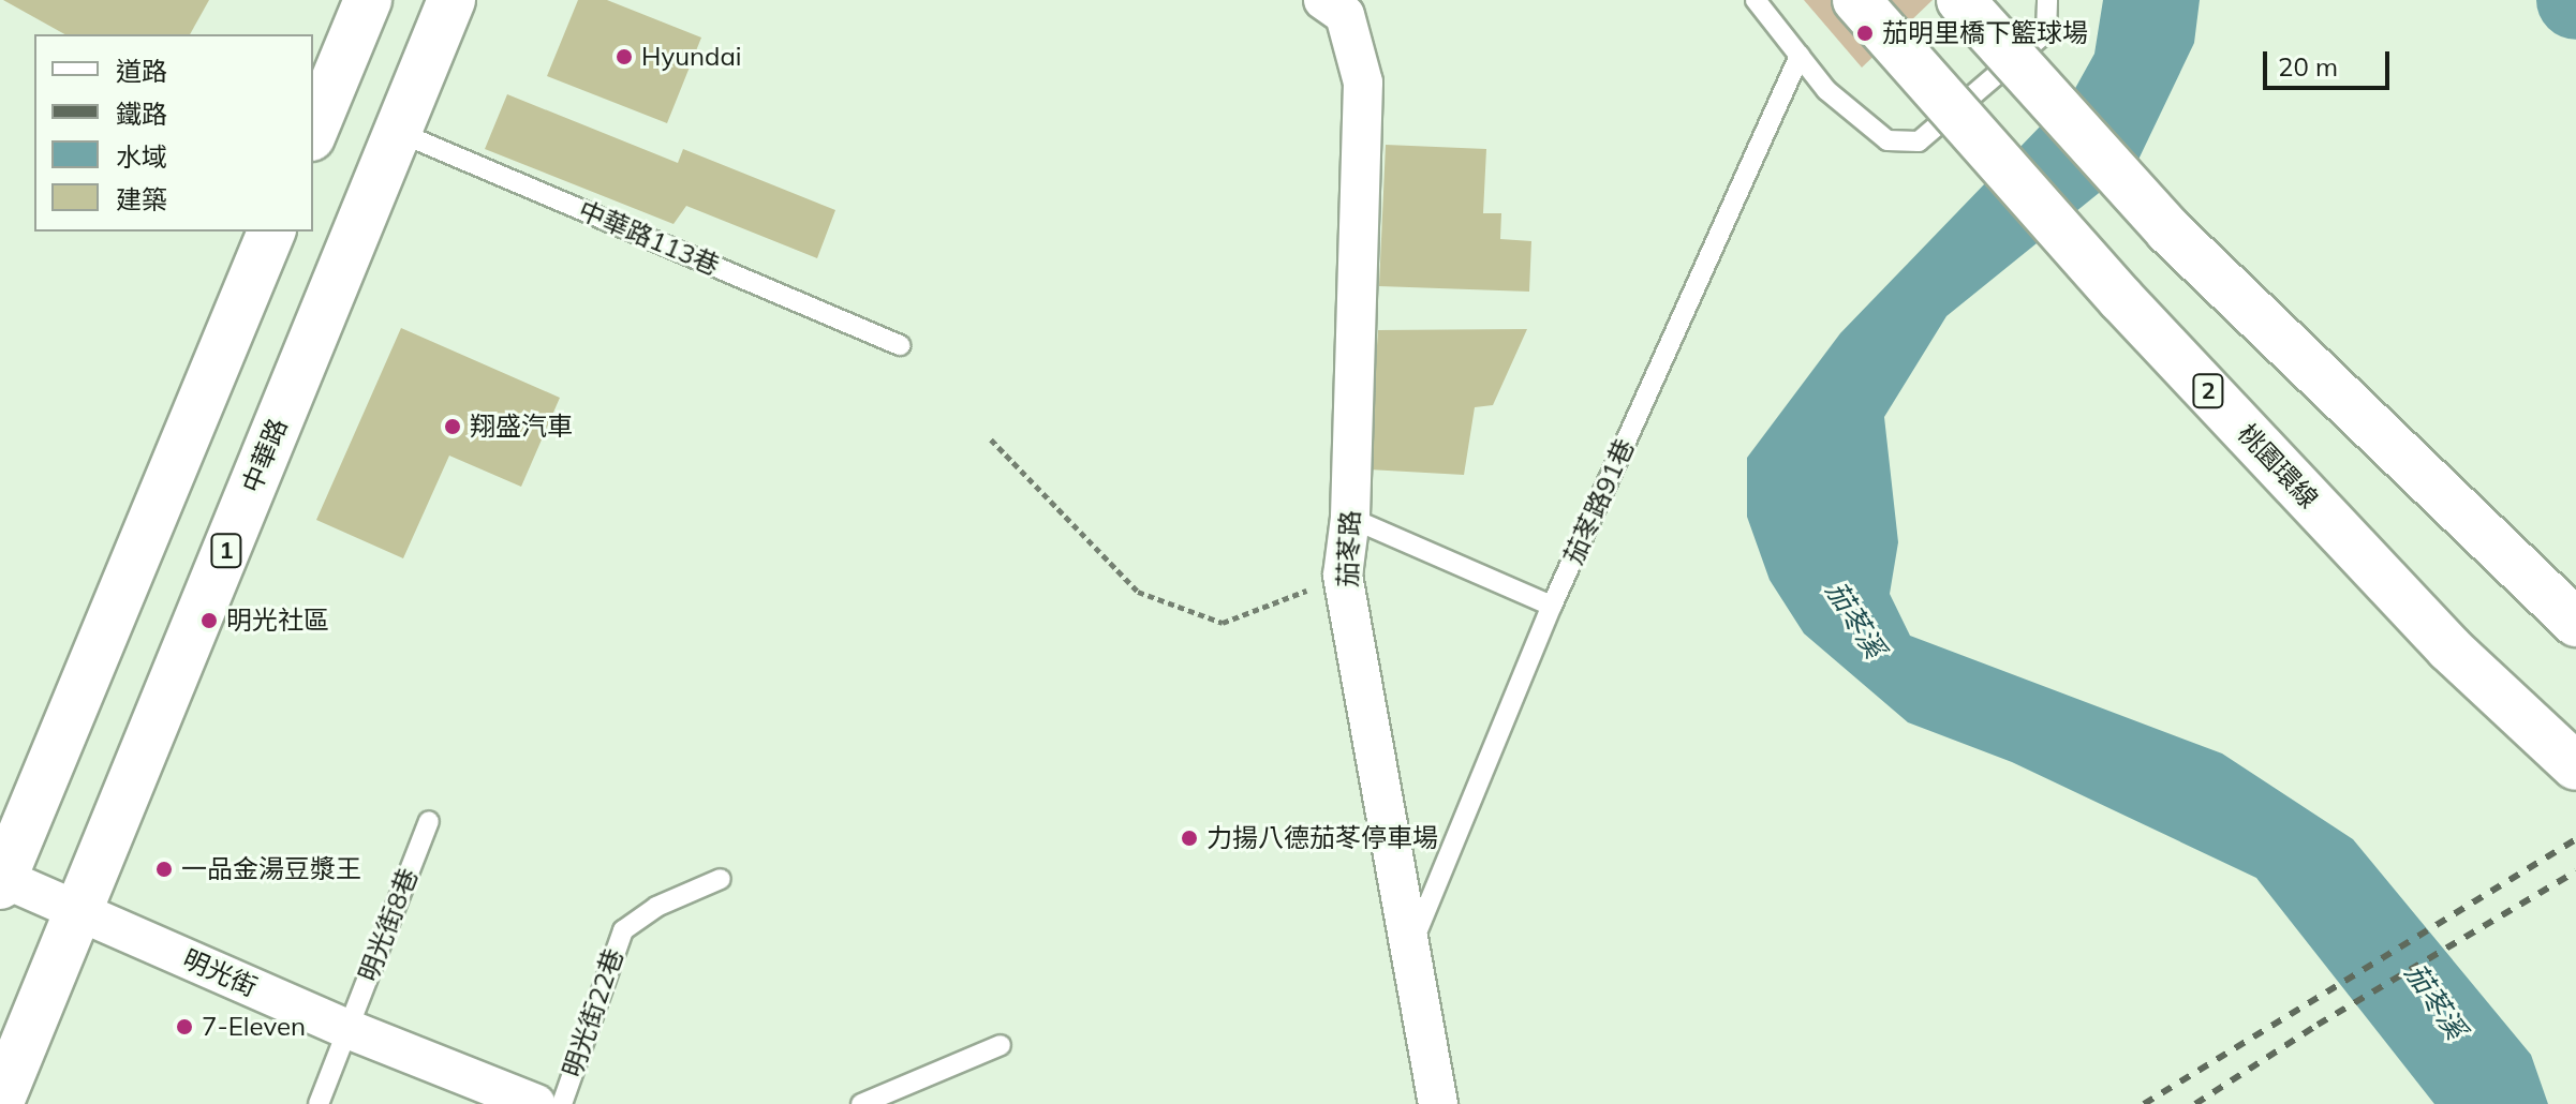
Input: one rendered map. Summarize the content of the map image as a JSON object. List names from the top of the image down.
{
  "streets": {
    "main road": [
      "2",
      "中華路",
      "桃園環線",
      "1"
    ],
    "street": ["茄苳路", "明光街"],
    "lane": [
      "中華路113巷",
      "茄苳路91巷",
      "明光街8巷",
      "明光街22巷"
    ]
  },
  "crossings": [
    ["中華路113巷", "中華路"],
    ["中華路", "明光街"],
    ["茄苳路91巷", "茄苳路"],
    ["明光街8巷", "明光街"]
  ],
  "water": ["茄苳溪"],
  "places": [
    "茄明里橋下籃球場",
    "Hyundai",
    "翔盛汽車",
    "明光社區",
    "力揚八德茄苳停車場",
    "一品金湯豆漿王",
    "7-Eleven"
  ],
  "legend": [
    "道路",
    "鐵路",
    "水域",
    "建築"
  ],
  "scale_bar": "20 m"
}
